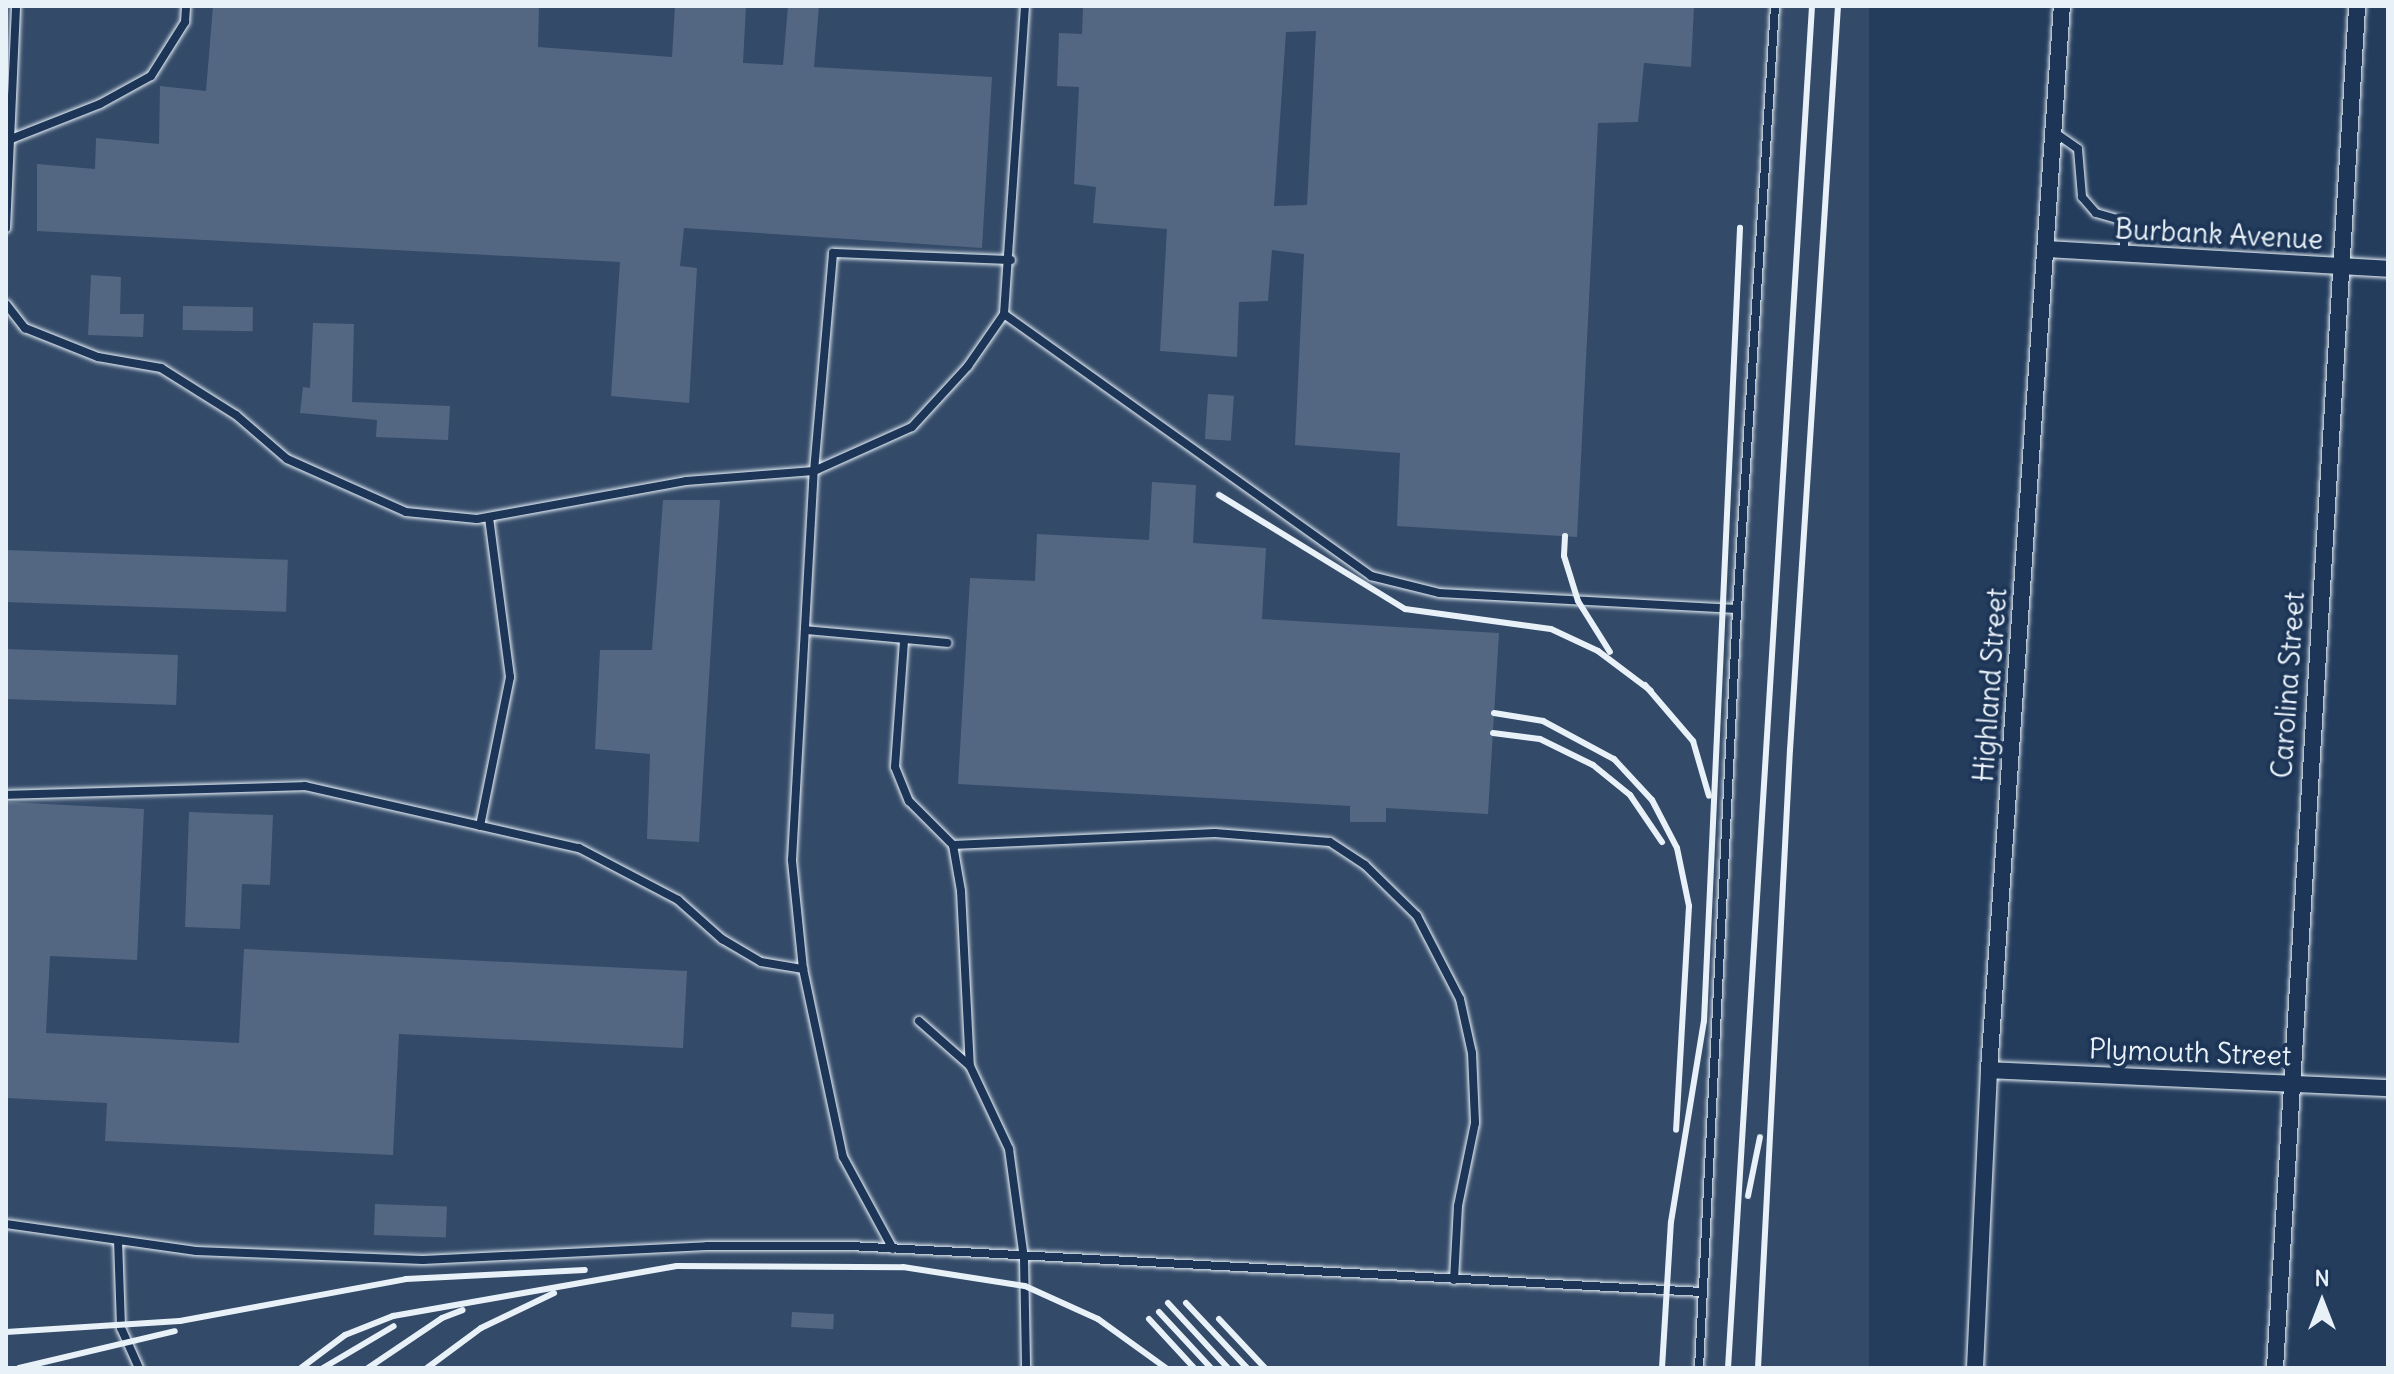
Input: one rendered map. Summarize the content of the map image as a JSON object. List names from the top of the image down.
{
  "streets": {
    "street": [
      "Burbank Avenue",
      "Highland Street",
      "Carolina Street",
      "Plymouth Street"
    ]
  },
  "crossings": [
    ["Burbank Avenue", "Highland Street"],
    ["Burbank Avenue", "Carolina Street"],
    ["Highland Street", "Plymouth Street"],
    ["Carolina Street", "Plymouth Street"]
  ],
  "north": "top"
}
